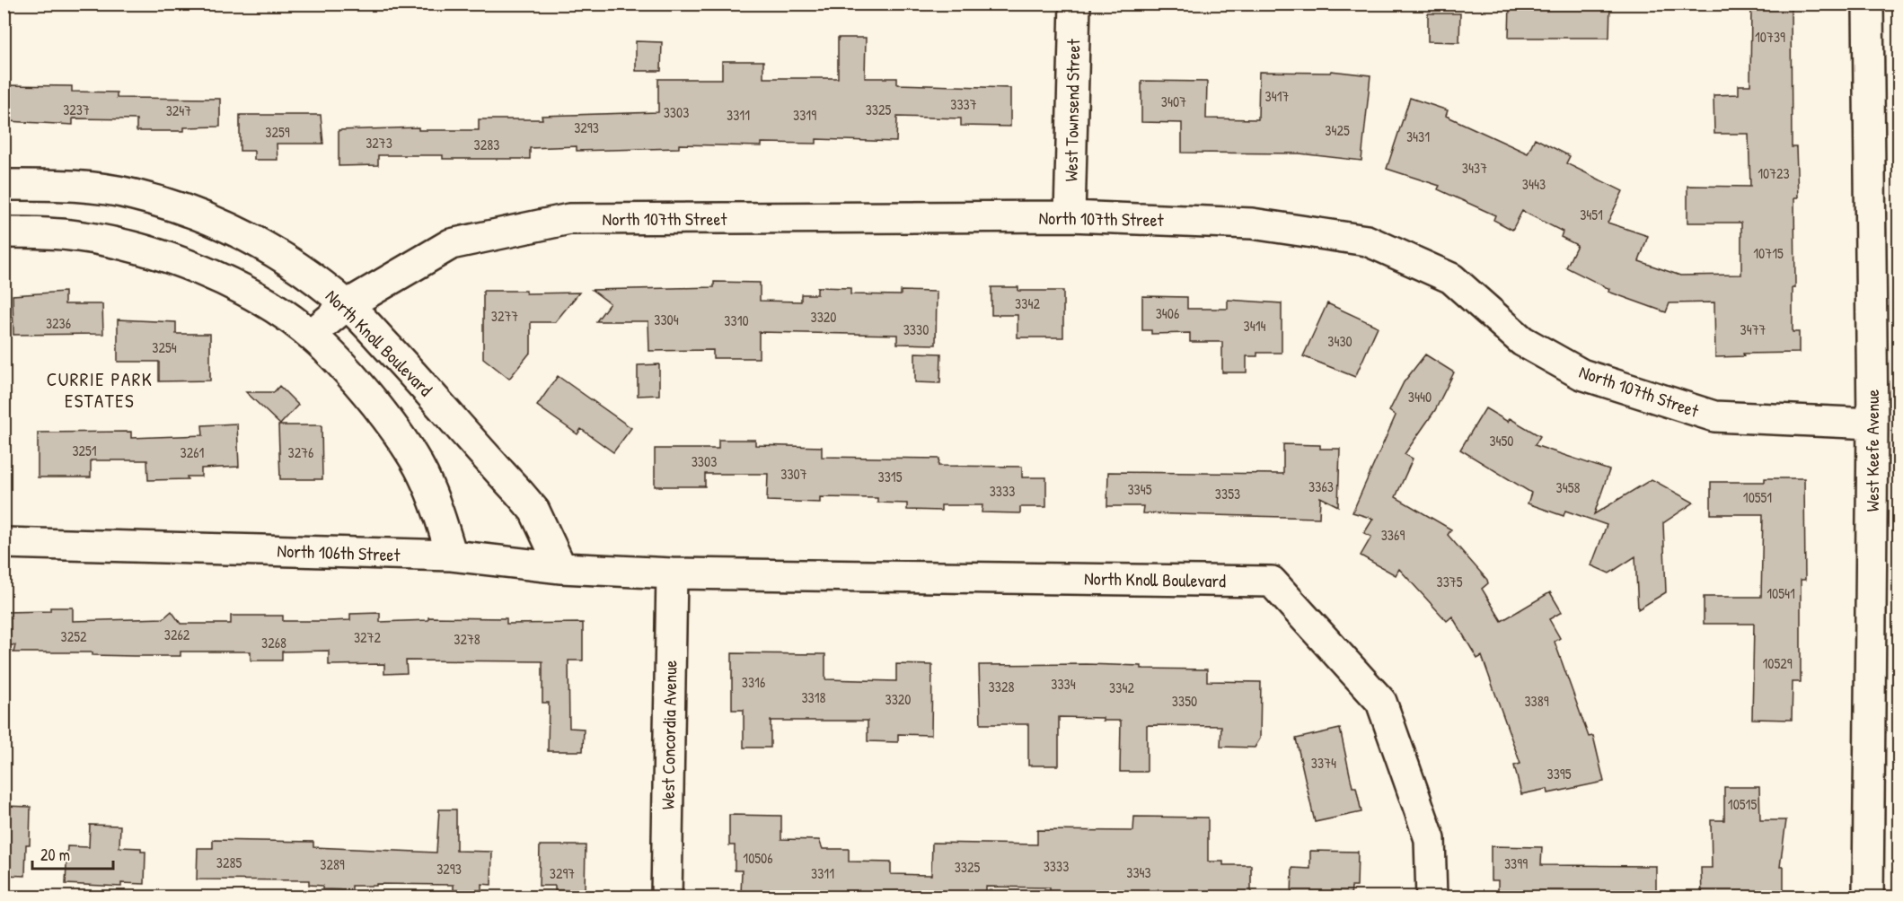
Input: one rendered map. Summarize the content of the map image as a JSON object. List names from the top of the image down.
{
  "streets": {
    "street": [
      "West Townsend Street",
      "North 107th Street",
      "North Knoll Boulevard",
      "West Keefe Avenue",
      "North 106th Street",
      "West Concordia Avenue"
    ]
  },
  "crossings": [
    ["West Townsend Street", "North 107th Street"],
    ["North 107th Street", "North Knoll Boulevard"],
    ["North 107th Street", "West Keefe Avenue"],
    ["North Knoll Boulevard", "North 106th Street"],
    ["North Knoll Boulevard", "West Concordia Avenue"],
    ["North 106th Street", "West Concordia Avenue"]
  ],
  "districts": ["CURRIE PARK ESTATES"],
  "house_numbers": [
    "10739",
    "3417",
    "3407",
    "3337",
    "3237",
    "3325",
    "3247",
    "3303",
    "3311",
    "3319",
    "3293",
    "3425",
    "3259",
    "3431",
    "3273",
    "3283",
    "3437",
    "10723",
    "3443",
    "3451",
    "10715",
    "3342",
    "3406",
    "3277",
    "3320",
    "3304",
    "3310",
    "3236",
    "3414",
    "3330",
    "3477",
    "3430",
    "3254",
    "3440",
    "3450",
    "3251",
    "3261",
    "3276",
    "3303",
    "3307",
    "3315",
    "3363",
    "3458",
    "3345",
    "3333",
    "3353",
    "10551",
    "3369",
    "3375",
    "10541",
    "3262",
    "3252",
    "3272",
    "3278",
    "3268",
    "10529",
    "3316",
    "3334",
    "3328",
    "3342",
    "3318",
    "3320",
    "3350",
    "3389",
    "3374",
    "3395",
    "10515",
    "10506",
    "3285",
    "3399",
    "3289",
    "3333",
    "3325",
    "3293",
    "3343",
    "3297",
    "3311"
  ],
  "scale_bar": "20 m"
}
